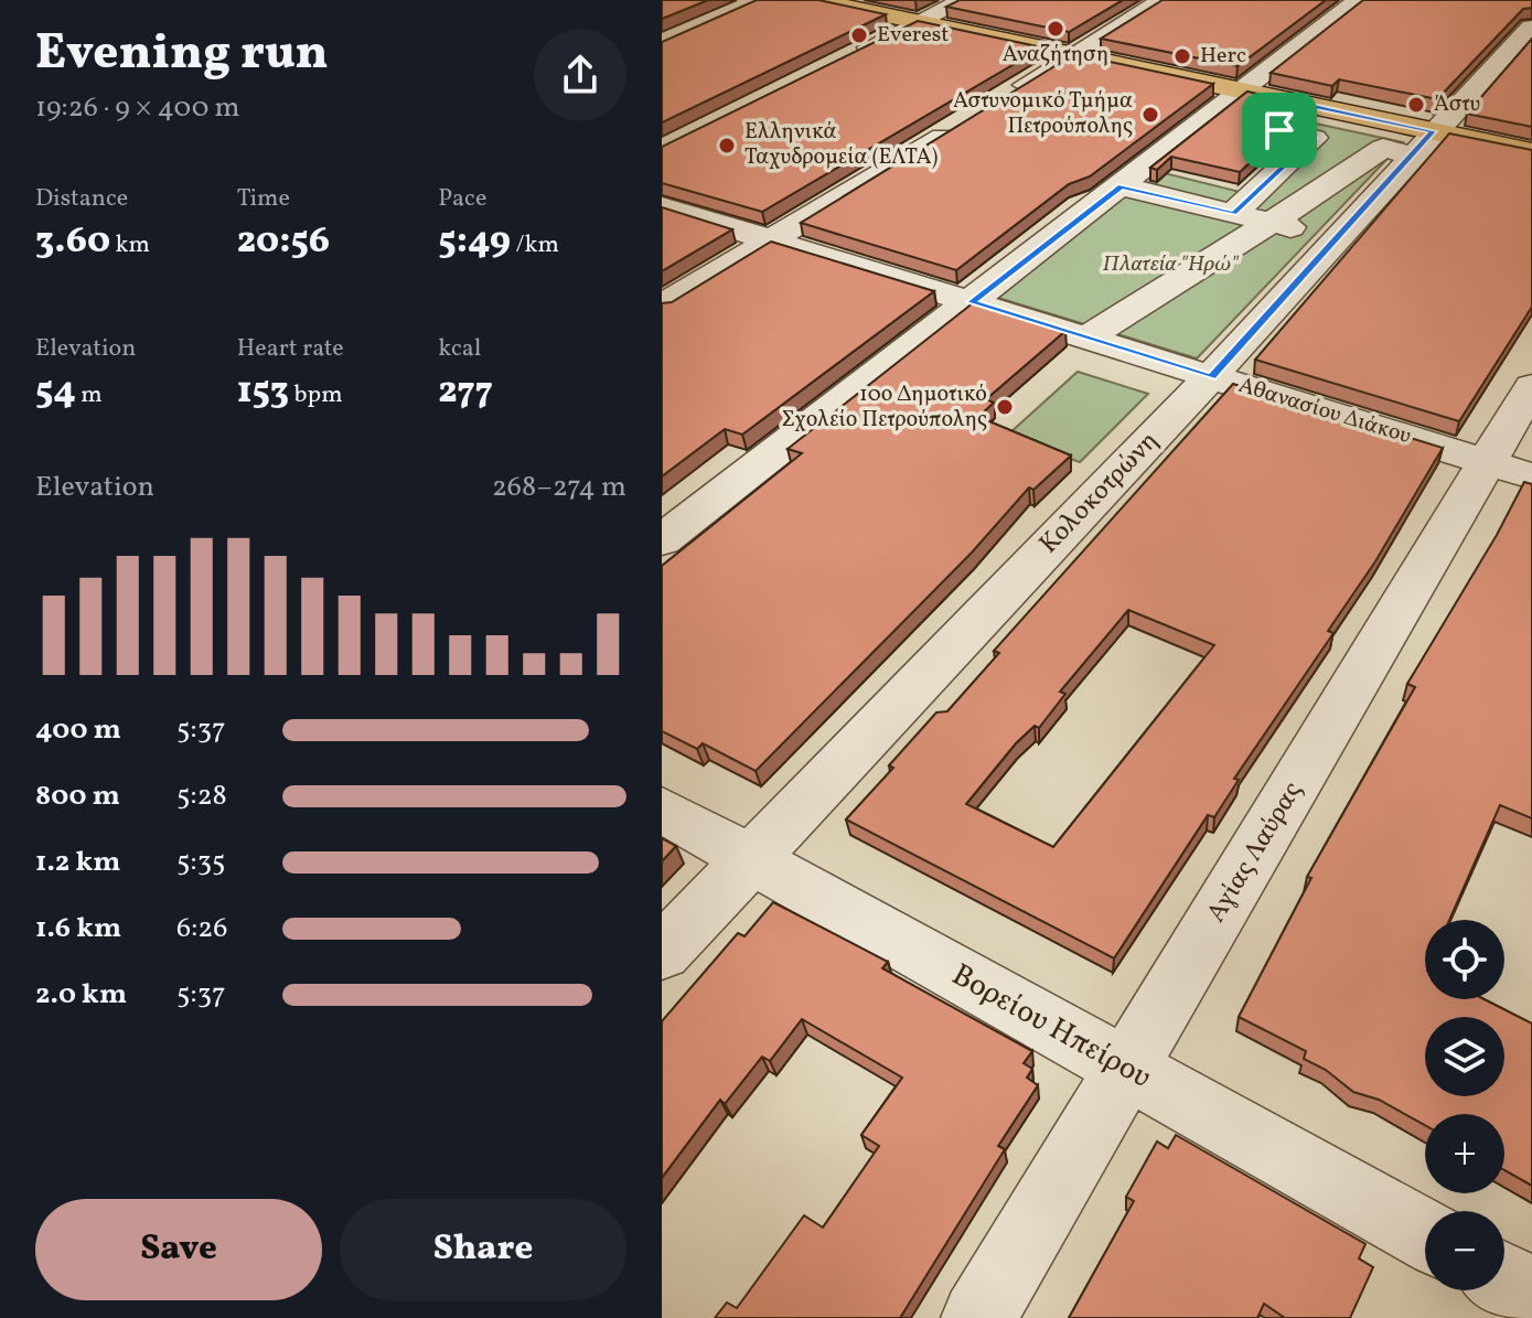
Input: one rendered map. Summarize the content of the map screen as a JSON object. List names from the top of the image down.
{
  "streets": {
    "street": [
      "Αθανασίου Διάκου",
      "Κολοκοτρώνη",
      "Αγίας Λαύρας",
      "Βορείου Ηπείρου"
    ]
  },
  "crossings": [
    ["Αθανασίου Διάκου", "Κολοκοτρώνη"],
    ["Αθανασίου Διάκου", "Αγίας Λαύρας"],
    ["Κολοκοτρώνη", "Βορείου Ηπείρου"],
    ["Αγίας Λαύρας", "Βορείου Ηπείρου"]
  ],
  "parks": ["Πλατεία \"Ηρώ\""],
  "places": [
    "Αναζήτηση",
    "Everest",
    "Herc",
    "Άστυ",
    "Αστυνομικό Τμήμα Πετρούπολης",
    "Ελληνικά Ταχυδρομεία (ΕΛΤΑ)",
    "10ο Δημοτικό Σχολείο Πετρούπολης"
  ],
  "page": {
    "heading": ["Evening run", "19:26 · 9 × 400 m"],
    "stats": [
      ["Distance", "3.60 km"],
      ["Time", "20:56"],
      ["Pace", "5:49 /km"],
      ["Elevation", "54 m"],
      ["Heart rate", "153 bpm"],
      ["kcal", "277"]
    ],
    "chart": ["Elevation", "268–274 m"],
    "list": [
      {
        "name": "400 m",
        "note": "5:37"
      },
      {
        "name": "800 m",
        "note": "5:28"
      },
      {
        "name": "1.2 km",
        "note": "5:35"
      },
      {
        "name": "1.6 km",
        "note": "6:26"
      },
      {
        "name": "2.0 km",
        "note": "5:37"
      }
    ],
    "map_buttons": ["+", "−"],
    "buttons": ["Save", "Share"]
  }
}
